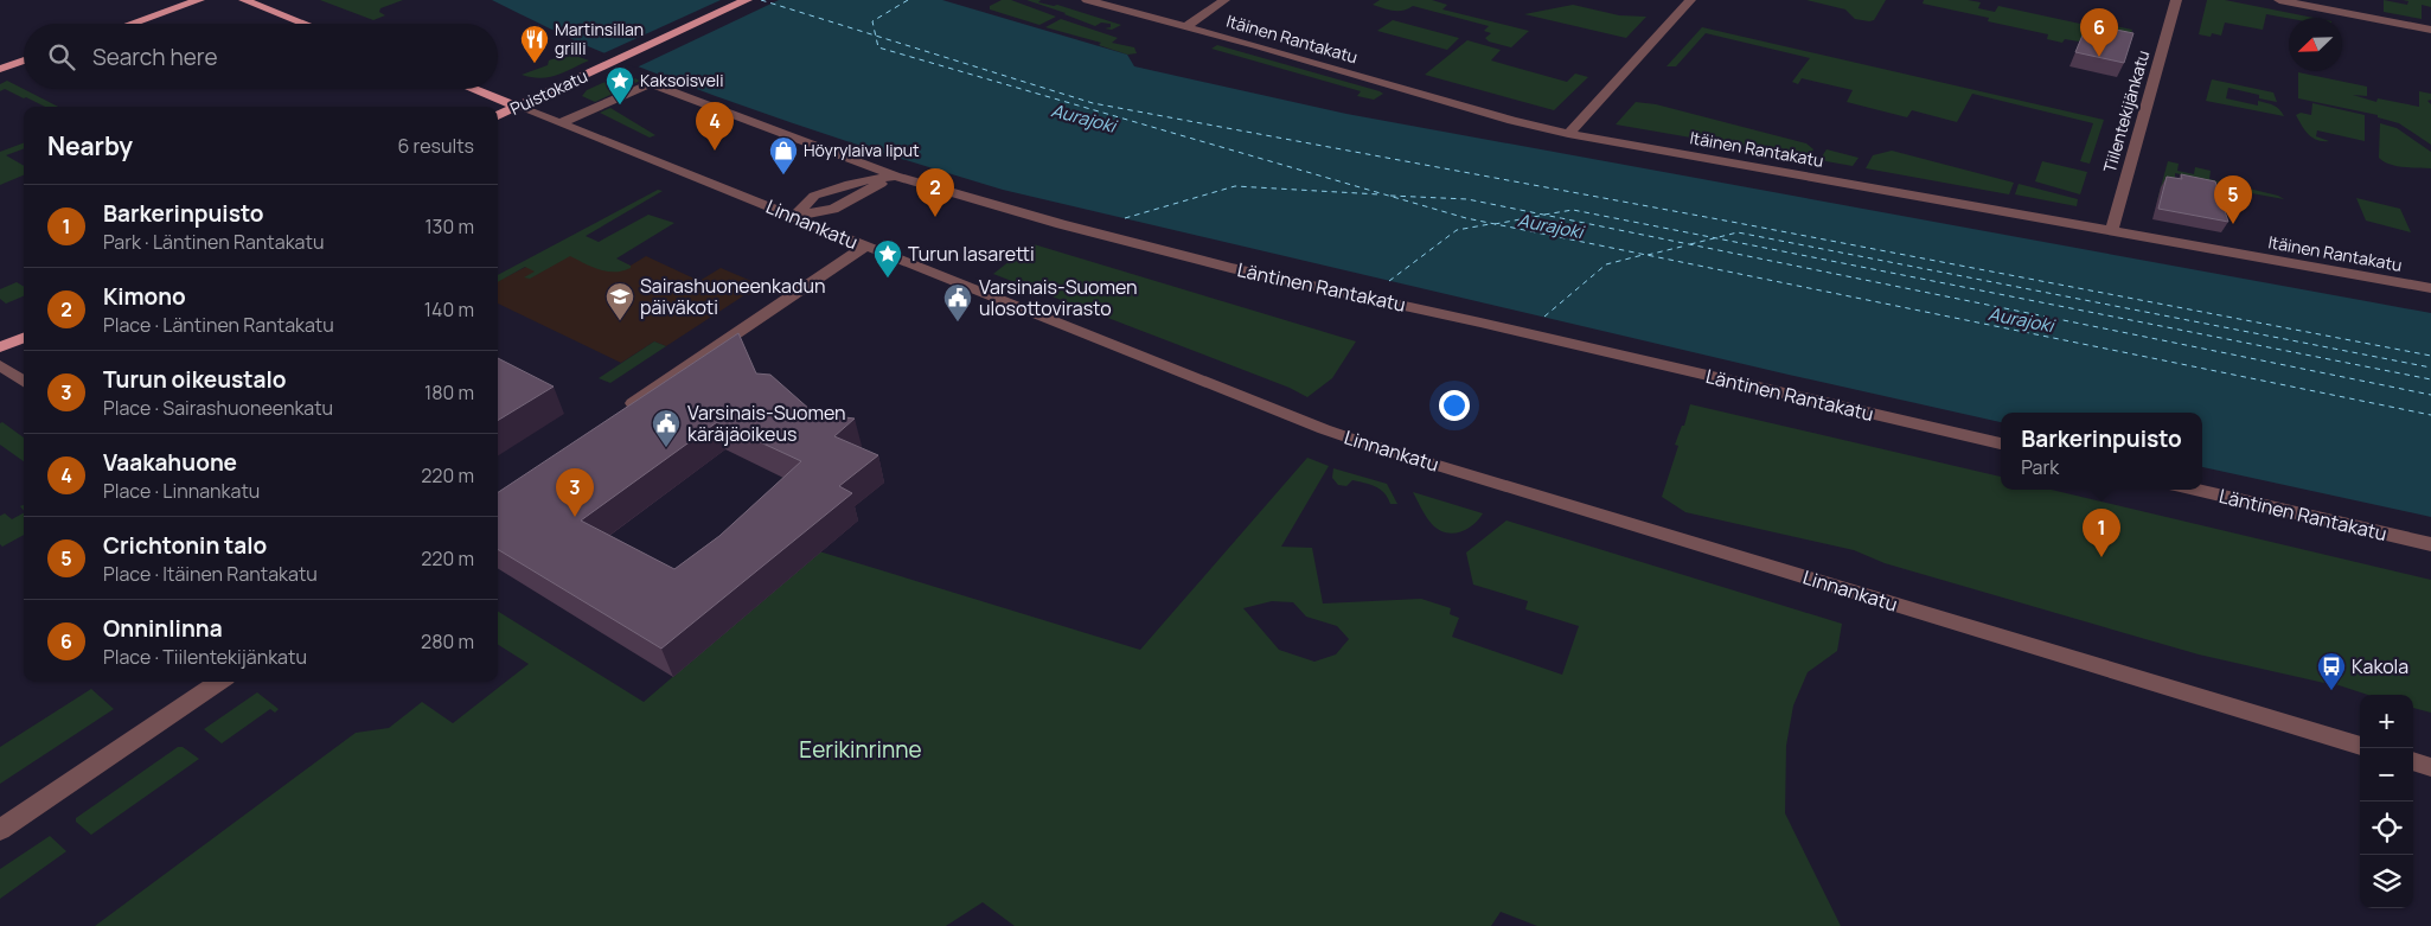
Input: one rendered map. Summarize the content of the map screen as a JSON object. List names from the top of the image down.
{
  "streets": {
    "main road": ["Puistokatu", "Linnankatu"],
    "street": ["Itäinen Rantakatu", "Tiilentekijänkatu", "Läntinen Rantakatu"]
  },
  "crossings": [
    ["Itäinen Rantakatu", "Tiilentekijänkatu"],
    ["Puistokatu", "Linnankatu"],
    ["Linnankatu", "Läntinen Rantakatu"]
  ],
  "water": ["Aurajoki"],
  "parks": ["Eerikinrinne"],
  "places": {
    "restaurant": ["Martinsillan grilli"],
    "place": ["Kaksoisveli", "Turun lasaretti"],
    "shop": ["Höyrylaiva liput"],
    "school or university": ["Sairashuoneenkadun päiväkoti"],
    "public building": ["Varsinais-Suomen ulosottovirasto", "Varsinais-Suomen käräjäoikeus"],
    "bus stop": ["Kakola"]
  },
  "north": "bottom left",
  "page": {
    "pins": [
      "6",
      "4",
      "2",
      "5",
      "3",
      "1"
    ],
    "search": "Search here",
    "heading": ["Nearby", "6 results"],
    "list": [
      {
        "mark": "1",
        "name": "Barkerinpuisto",
        "note": "Park · Läntinen Rantakatu",
        "value": "130 m"
      },
      {
        "mark": "2",
        "name": "Kimono",
        "note": "Place · Läntinen Rantakatu",
        "value": "140 m"
      },
      {
        "mark": "3",
        "name": "Turun oikeustalo",
        "note": "Place · Sairashuoneenkatu",
        "value": "180 m"
      },
      {
        "mark": "4",
        "name": "Vaakahuone",
        "note": "Place · Linnankatu",
        "value": "220 m"
      },
      {
        "mark": "5",
        "name": "Crichtonin talo",
        "note": "Place · Itäinen Rantakatu",
        "value": "220 m"
      },
      {
        "mark": "6",
        "name": "Onninlinna",
        "note": "Place · Tiilentekijänkatu",
        "value": "280 m"
      }
    ],
    "popup": ["Barkerinpuisto", "Park"],
    "map_buttons": ["+", "−"]
  }
}
